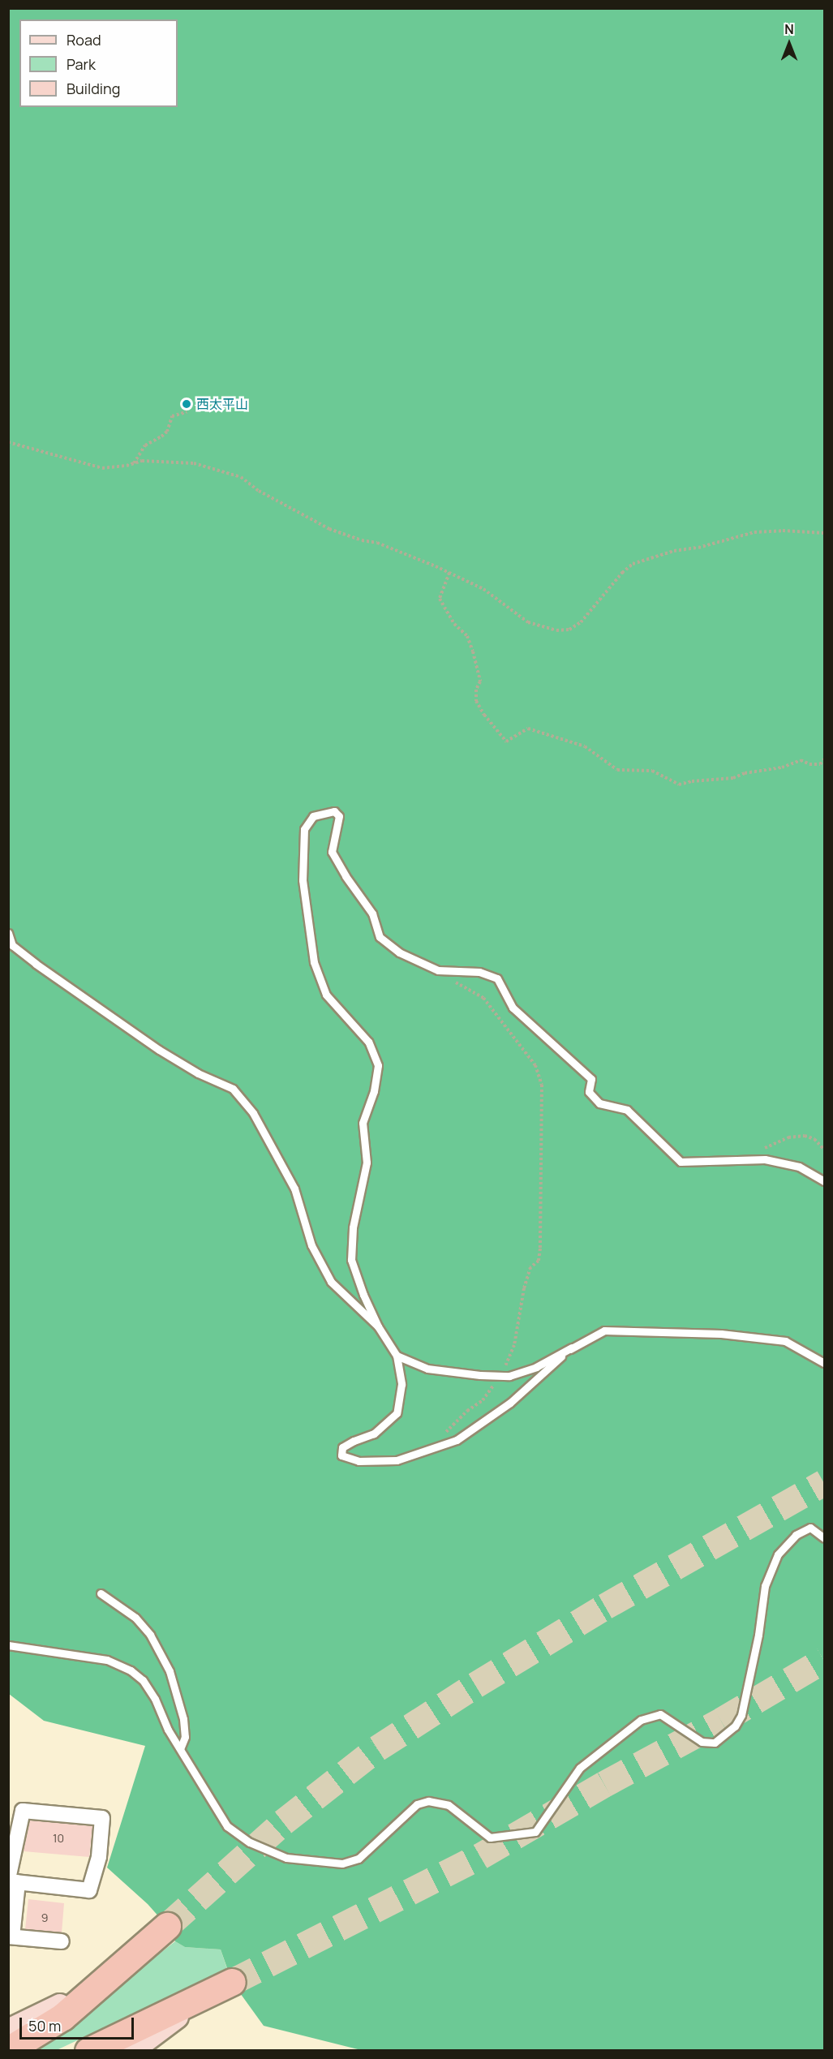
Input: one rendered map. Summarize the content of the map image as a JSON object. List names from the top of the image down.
{
  "places": ["西太平山"],
  "house_numbers": ["10", "9"],
  "legend": ["Road", "Park", "Building"],
  "scale_bar": "50 m",
  "north": "top"
}
